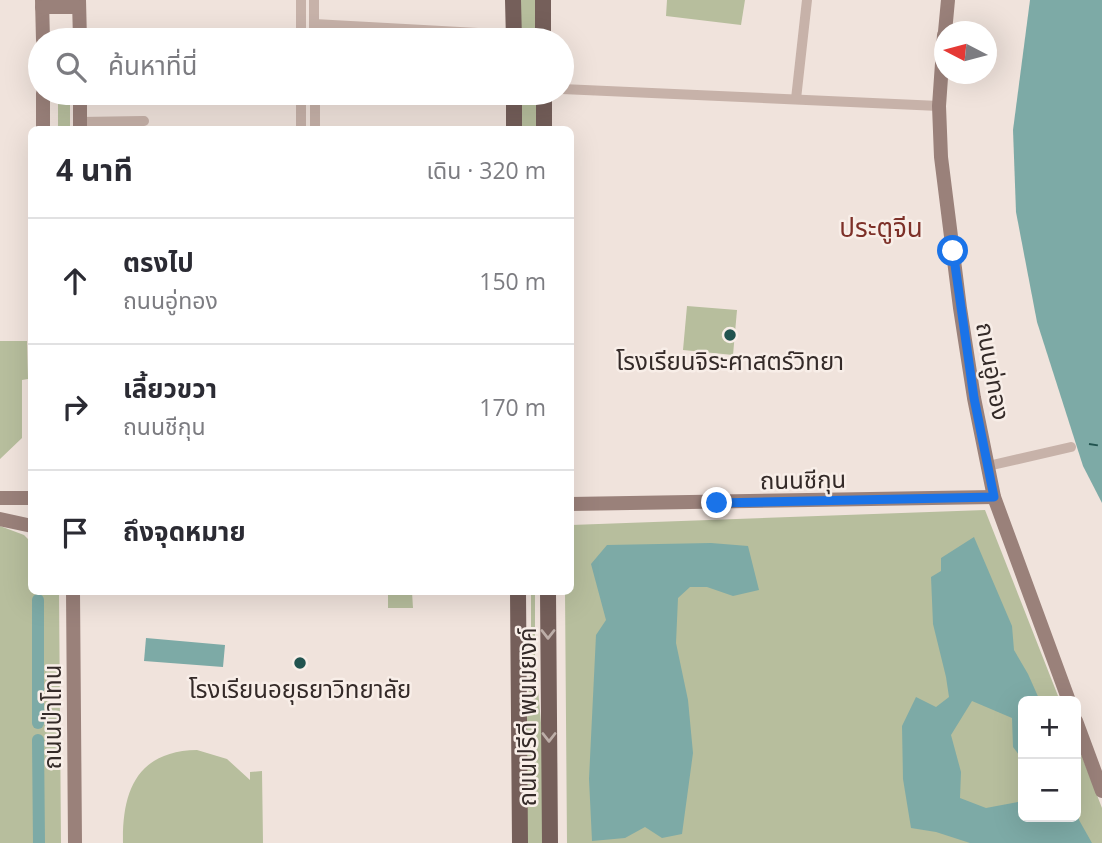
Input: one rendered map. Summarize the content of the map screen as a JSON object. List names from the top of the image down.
{
  "streets": {
    "main road": [
      "ถนนอู่ทอง",
      "ถนนชีกุน",
      "ถนนป่าโทน",
      "ถนนปรีดี พนมยงค์"
    ]
  },
  "crossings": [
    ["ถนนอู่ทอง", "ถนนชีกุน"]
  ],
  "districts": ["ประตูจีน"],
  "places": ["โรงเรียนจิระศาสตร์วิทยา", "โรงเรียนอยุธยาวิทยาลัย"],
  "north": "left",
  "page": {
    "search": "ค้นหาที่นี่",
    "heading": ["4 นาที", "เดิน · 320 m"],
    "list": [
      ["ตรงไป", "ถนนอู่ทอง", "150 m"],
      ["เลี้ยวขวา", "ถนนชีกุน", "170 m"],
      "ถึงจุดหมาย"
    ],
    "map_buttons": ["+", "−"]
  }
}
